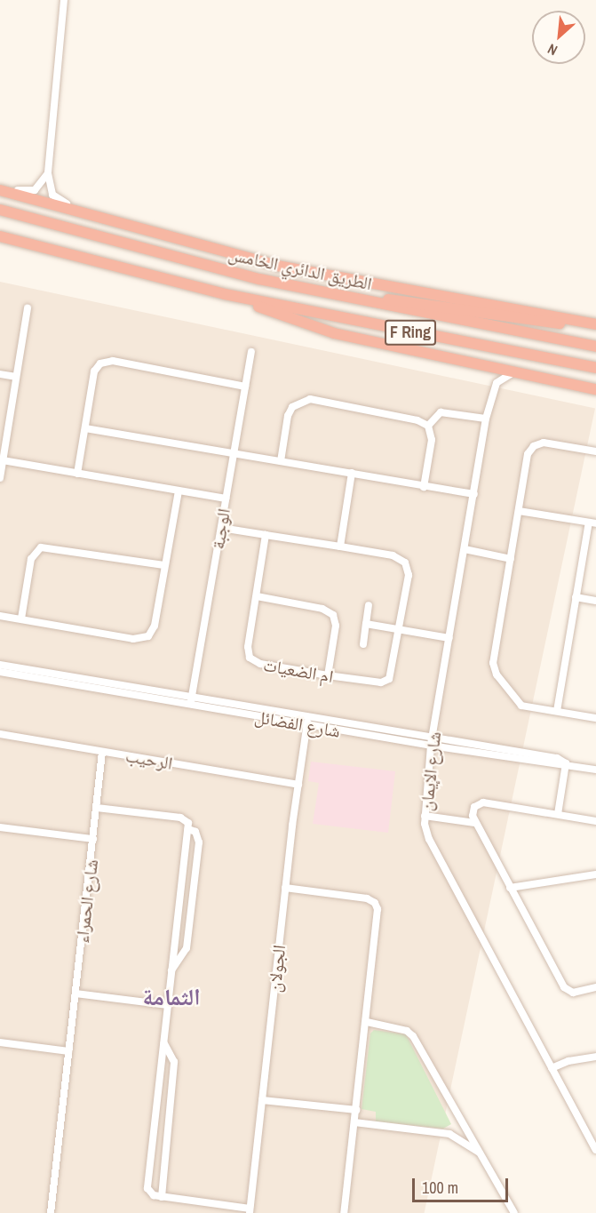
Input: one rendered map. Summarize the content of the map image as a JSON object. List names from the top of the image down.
{
  "streets": {
    "highway": ["الطريق الدائري الخامس", "F Ring"],
    "street": [
      "الوجبة",
      "ام الضعيات",
      "شارع الفضائل",
      "الرحيب",
      "شارع الإيمان",
      "شارع الحمراء",
      "الجولان"
    ]
  },
  "crossings": [
    ["الوجبة", "ام الضعيات"],
    ["الوجبة", "شارع الفضائل"],
    ["شارع الفضائل", "شارع الإيمان"],
    ["شارع الفضائل", "الجولان"],
    ["الرحيب", "شارع الحمراء"],
    ["الرحيب", "الجولان"]
  ],
  "districts": ["الثمامة"],
  "scale_bar": "100 m",
  "north": "bottom left"
}
